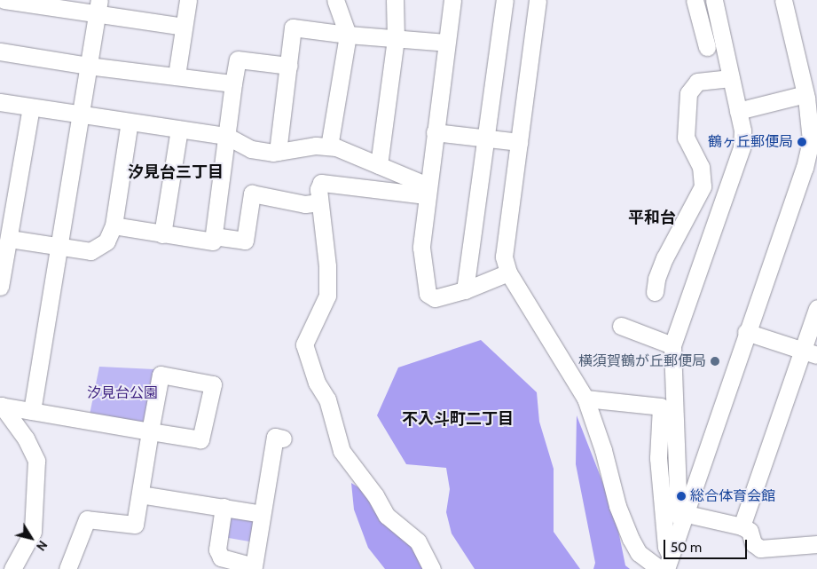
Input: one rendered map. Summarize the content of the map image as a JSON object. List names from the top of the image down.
{
  "districts": ["汐見台三丁目", "平和台", "不入斗町二丁目"],
  "parks": ["汐見台公園"],
  "places": ["鶴ヶ丘郵便局", "横須賀鶴が丘郵便局", "総合体育会館"],
  "scale_bar": "50 m",
  "north": "bottom right"
}
